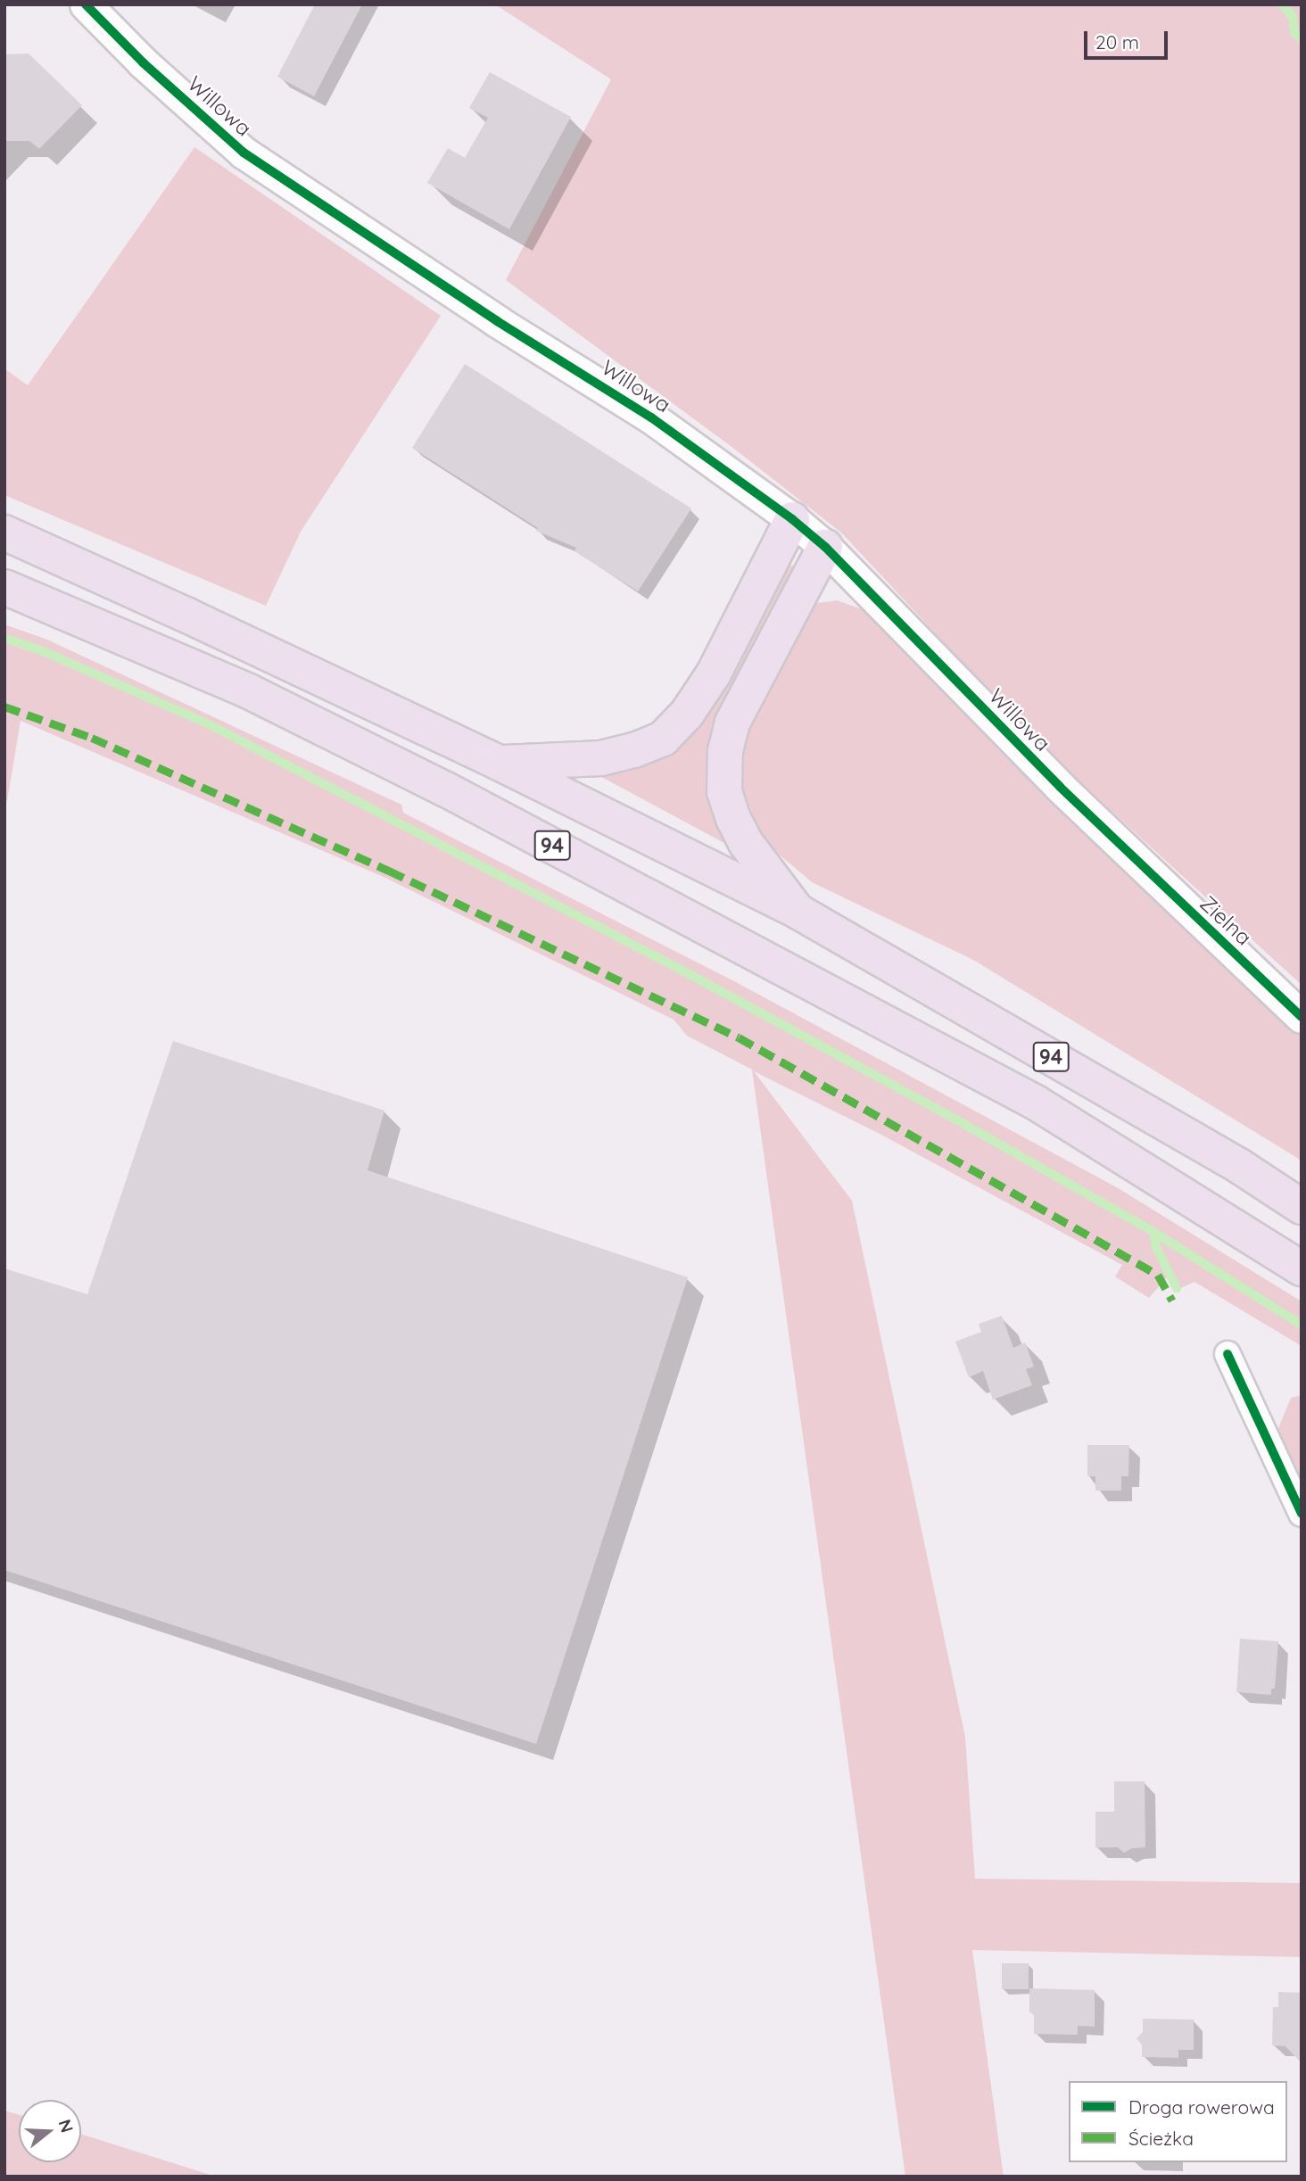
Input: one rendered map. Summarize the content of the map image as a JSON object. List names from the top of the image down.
{
  "streets": {
    "highway": ["94"],
    "street": ["Willowa", "Zielna"]
  },
  "crossings": [
    ["Willowa", "Zielna"]
  ],
  "legend": ["Droga rowerowa", "Ścieżka"],
  "scale_bar": "20 m",
  "north": "right"
}
